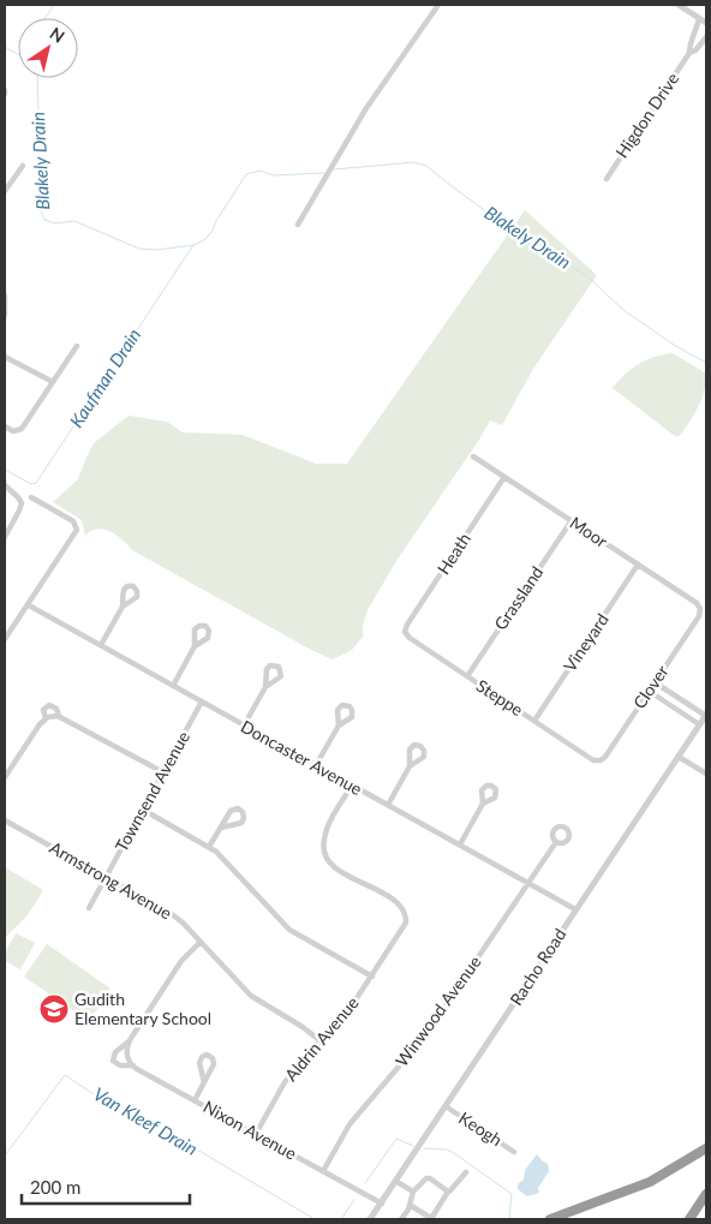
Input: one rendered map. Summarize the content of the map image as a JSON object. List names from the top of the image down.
{
  "streets": {
    "street": [
      "Higdon Drive",
      "Moor",
      "Heath",
      "Grassland",
      "Vineyard",
      "Clover",
      "Steppe",
      "Doncaster Avenue",
      "Townsend Avenue",
      "Armstrong Avenue",
      "Racho Road",
      "Winwood Avenue",
      "Aldrin Avenue",
      "Keogh",
      "Nixon Avenue"
    ]
  },
  "crossings": [
    ["Moor", "Heath"],
    ["Moor", "Grassland"],
    ["Moor", "Vineyard"],
    ["Moor", "Clover"],
    ["Heath", "Steppe"],
    ["Grassland", "Steppe"],
    ["Vineyard", "Steppe"],
    ["Clover", "Steppe"],
    ["Doncaster Avenue", "Townsend Avenue"],
    ["Doncaster Avenue", "Racho Road"],
    ["Doncaster Avenue", "Winwood Avenue"],
    ["Doncaster Avenue", "Aldrin Avenue"],
    ["Townsend Avenue", "Armstrong Avenue"],
    ["Armstrong Avenue", "Aldrin Avenue"],
    ["Racho Road", "Keogh"],
    ["Racho Road", "Nixon Avenue"],
    ["Winwood Avenue", "Nixon Avenue"],
    ["Aldrin Avenue", "Nixon Avenue"]
  ],
  "water": ["Blakely Drain", "Kaufman Drain", "Van Kleef Drain"],
  "places": {
    "school or university": ["Gudith Elementary School"]
  },
  "scale_bar": "200 m",
  "north": "top right"
}
